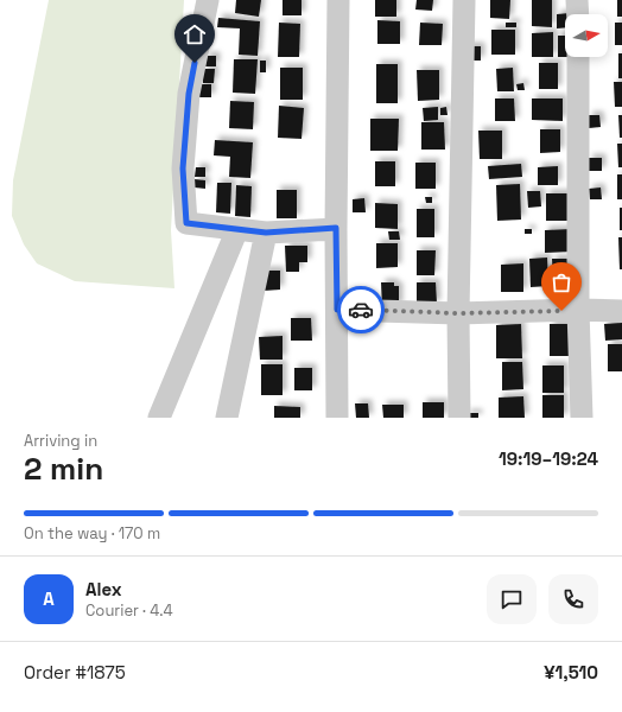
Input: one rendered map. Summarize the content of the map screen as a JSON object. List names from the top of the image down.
{
  "north": "right",
  "page": {
    "heading": ["2 min", "Arriving in", "19:19–19:24"],
    "panel": [
      "Alex",
      "Courier · 4.4",
      "Order #1875",
      "¥1,510"
    ],
    "bar": "On the way · 170 m",
    "round": "A"
  }
}
